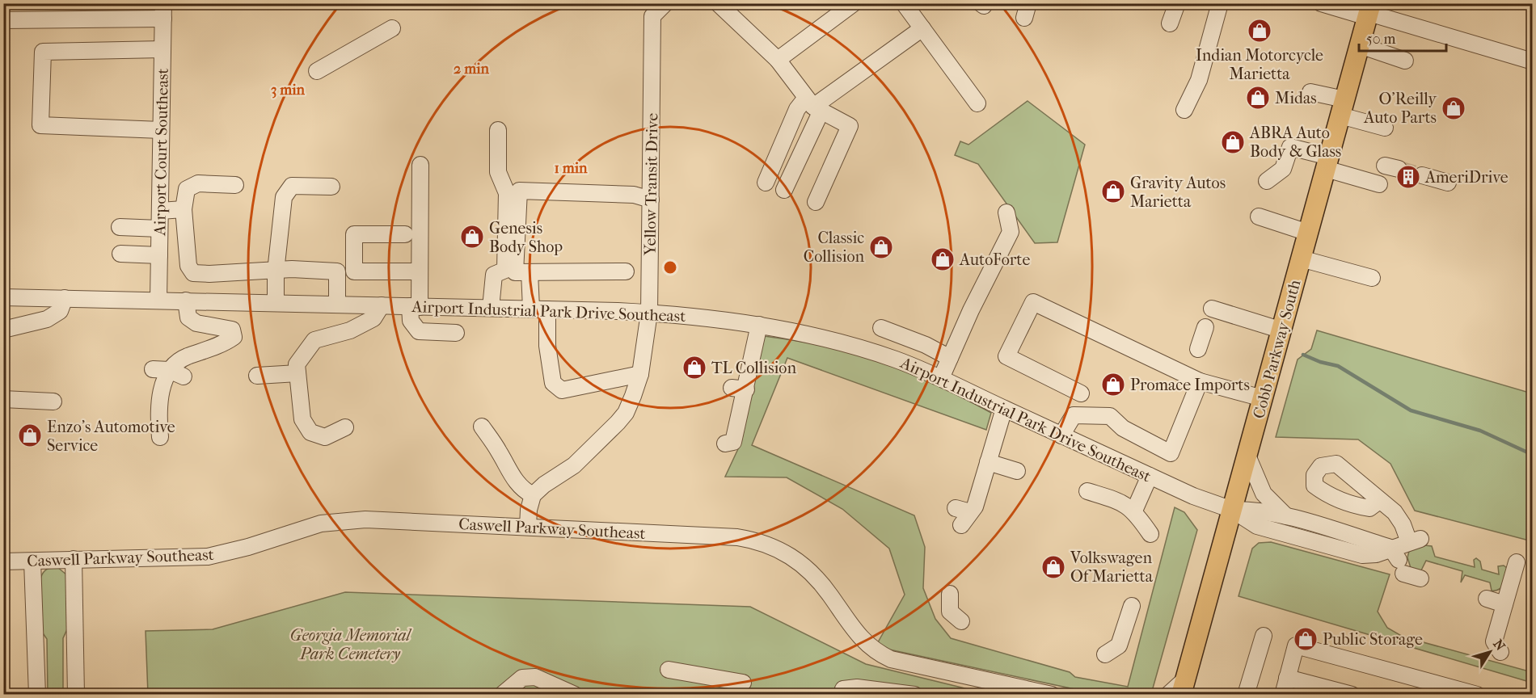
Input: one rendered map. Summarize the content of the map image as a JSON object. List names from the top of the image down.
{
  "streets": {
    "main road": ["Cobb Parkway South"],
    "street": [
      "Airport Court Southeast",
      "Yellow Transit Drive",
      "Airport Industrial Park Drive Southeast",
      "Caswell Parkway Southeast"
    ]
  },
  "crossings": [
    ["Airport Court Southeast", "Airport Industrial Park Drive Southeast"],
    ["Yellow Transit Drive", "Airport Industrial Park Drive Southeast"],
    ["Airport Industrial Park Drive Southeast", "Cobb Parkway South"]
  ],
  "parks": ["Georgia Memorial Park Cemetery"],
  "places": {
    "shop": [
      "Indian Motorcycle Marietta",
      "Midas",
      "O'Reilly Auto Parts",
      "ABRA Auto Body & Glass",
      "Gravity Autos Marietta",
      "Genesis Body Shop",
      "Classic Collision",
      "AutoForte",
      "TL Collision",
      "Promace Imports",
      "Enzo's Automotive Service",
      "Volkswagen Of Marietta",
      "Public Storage"
    ],
    "building": ["AmeriDrive"]
  },
  "scale_bar": "50 m",
  "north": "top right",
  "rings": ["2 min", "3 min", "1 min"]
}
